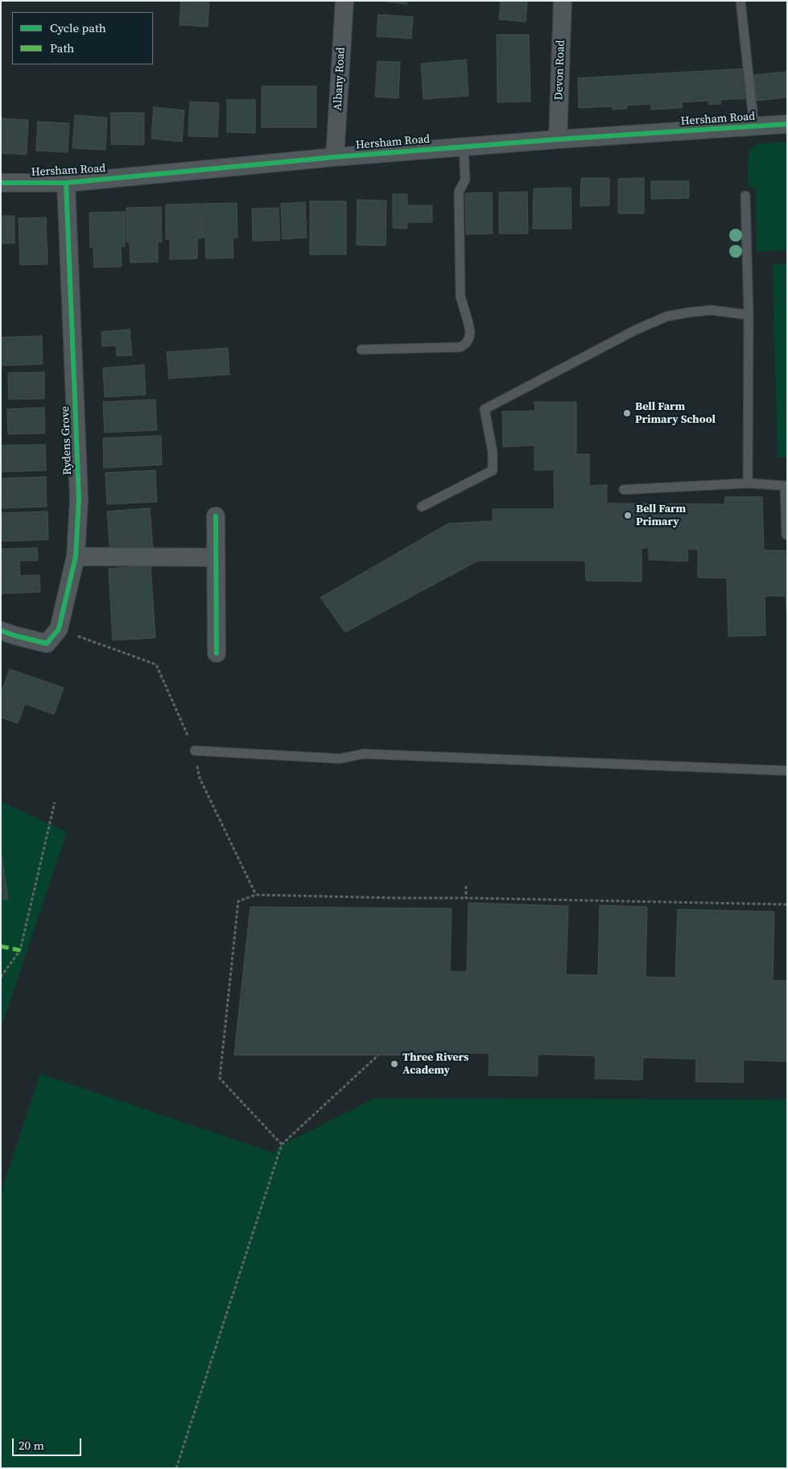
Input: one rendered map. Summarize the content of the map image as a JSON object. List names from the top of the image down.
{
  "streets": {
    "street": [
      "Devon Road",
      "Albany Road",
      "Hersham Road",
      "Rydens Grove"
    ]
  },
  "crossings": [
    ["Devon Road", "Hersham Road"],
    ["Albany Road", "Hersham Road"],
    ["Hersham Road", "Rydens Grove"]
  ],
  "places": ["Bell Farm Primary School", "Bell Farm Primary", "Three Rivers Academy"],
  "legend": ["Cycle path", "Path"],
  "scale_bar": "20 m"
}
